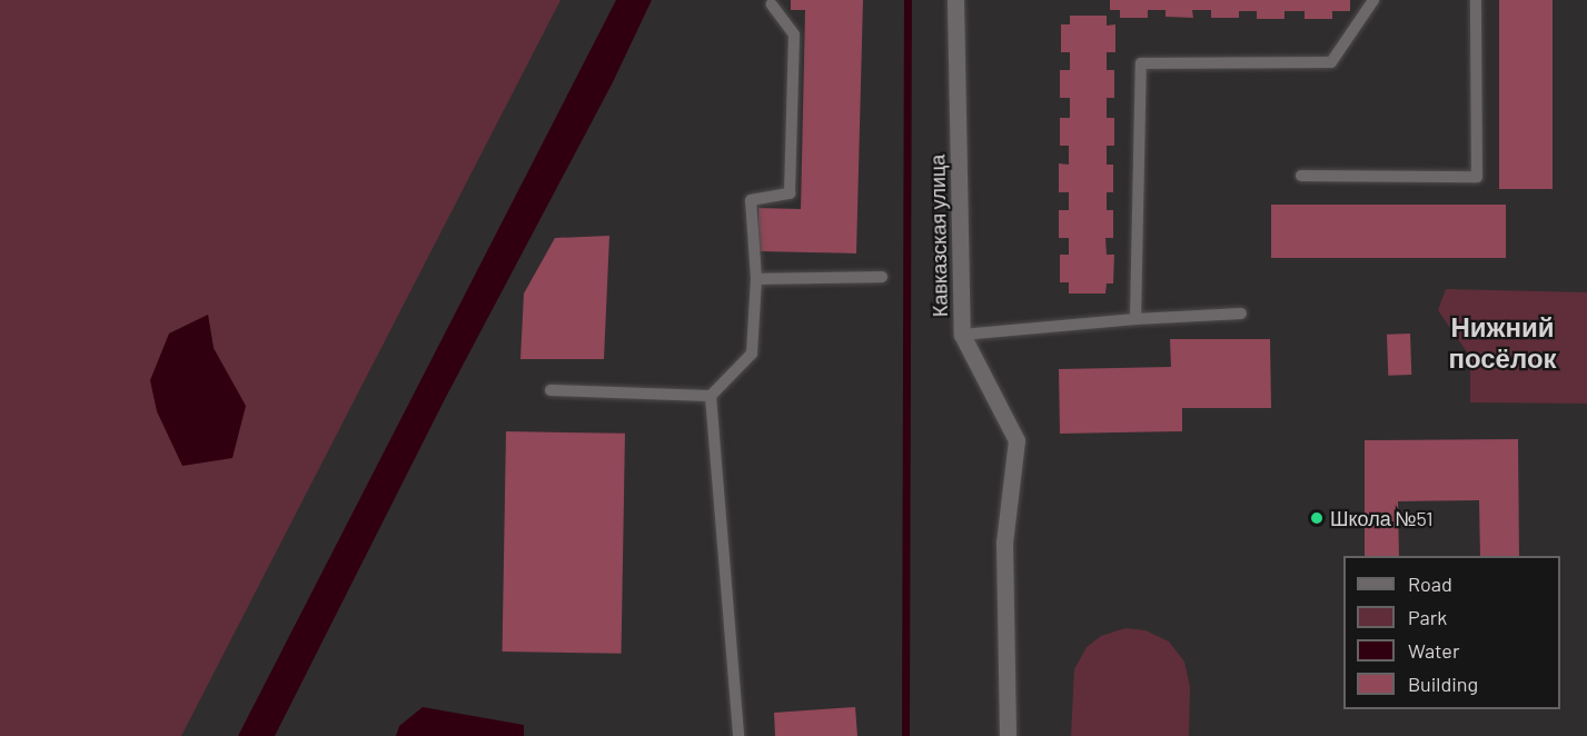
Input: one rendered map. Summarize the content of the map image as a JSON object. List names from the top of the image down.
{
  "streets": {
    "street": ["Кавказская улица"]
  },
  "districts": ["Нижний посёлок"],
  "places": ["Школа №51"],
  "legend": [
    "Road",
    "Park",
    "Water",
    "Building"
  ]
}
